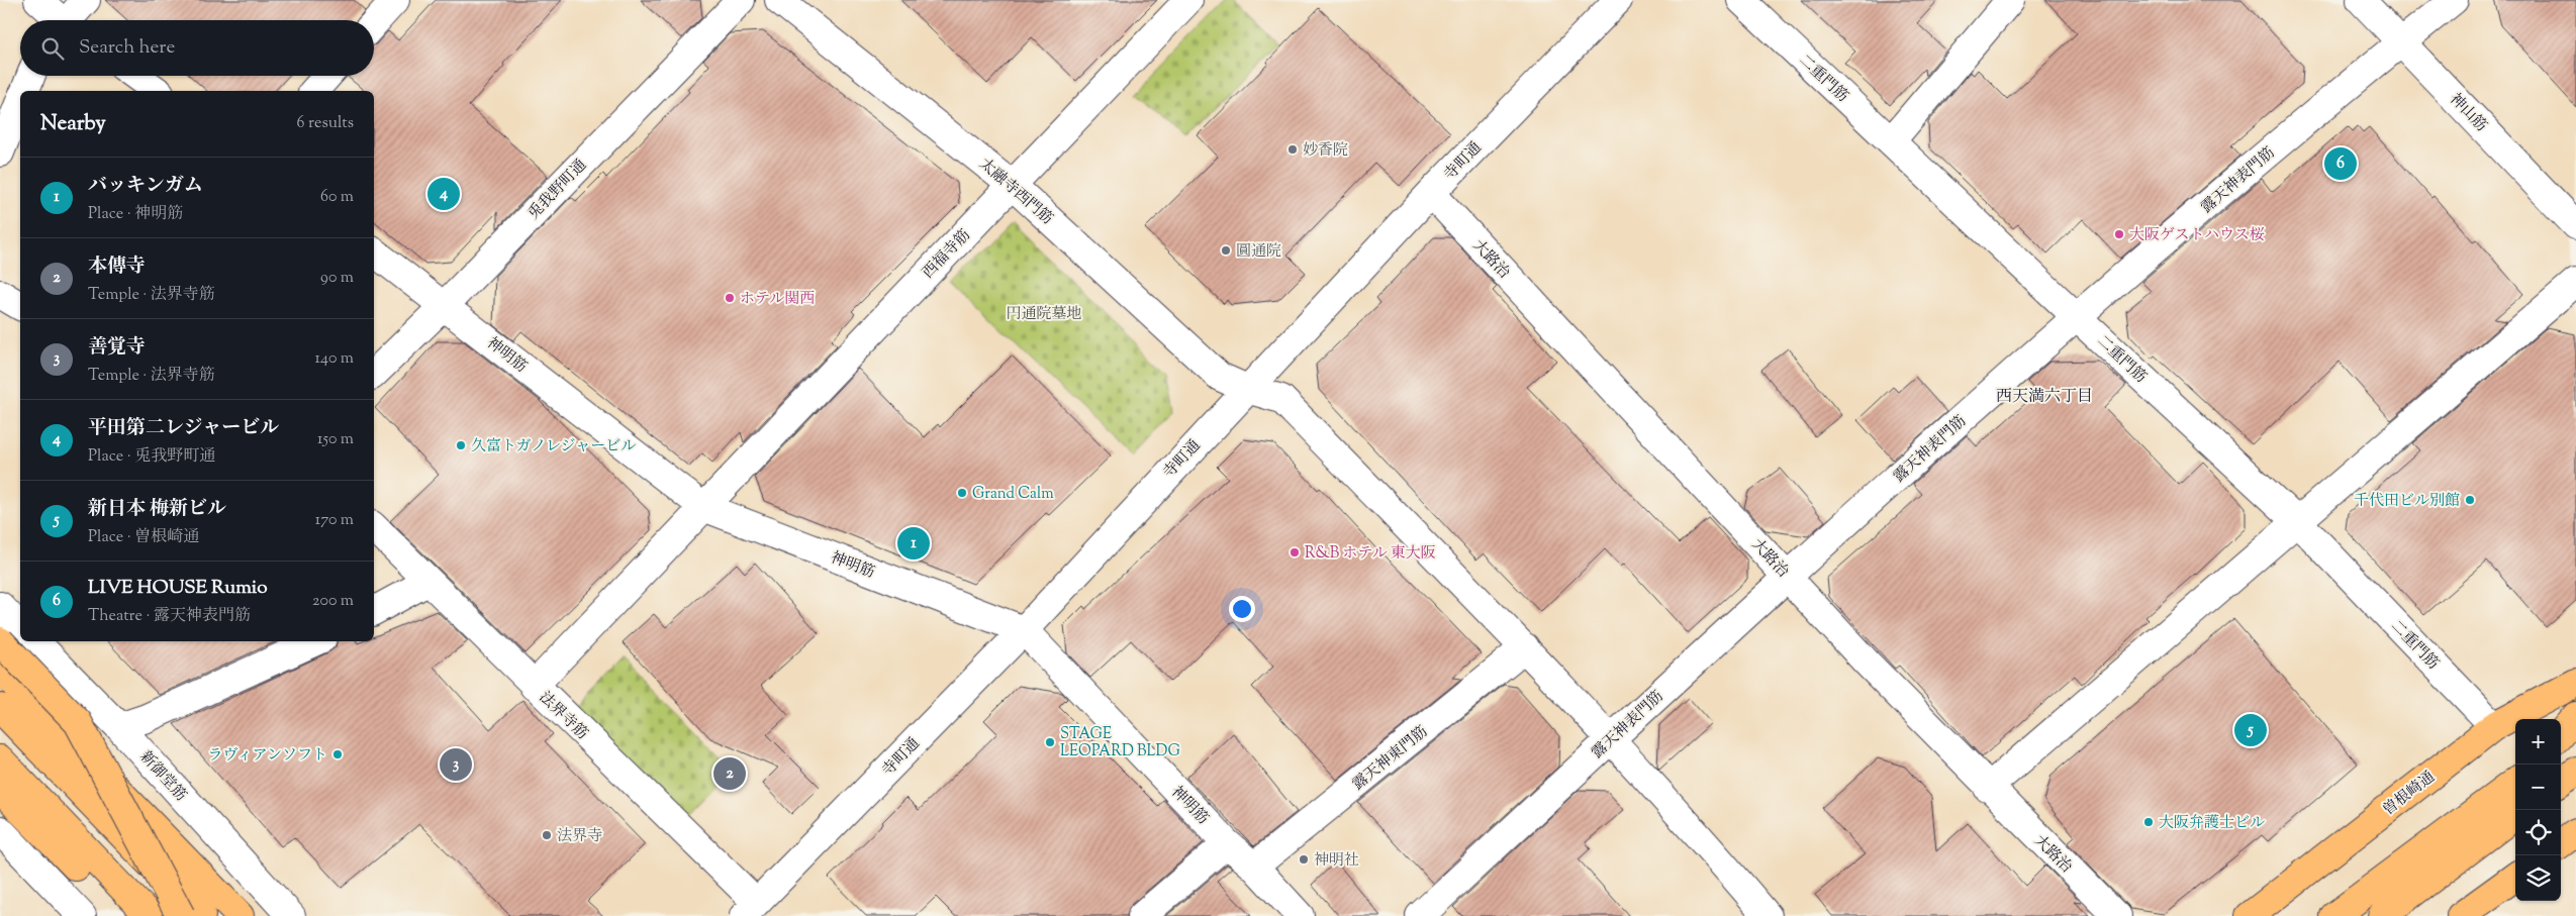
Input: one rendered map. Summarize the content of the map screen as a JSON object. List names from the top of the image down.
{
  "streets": {
    "highway": ["曽根崎通"],
    "street": [
      "二重門筋",
      "神山筋",
      "寺町通",
      "露天神表門筋",
      "兎我野町通",
      "太融寺西門筋",
      "西福寺筋",
      "大路治",
      "神明筋",
      "法界寺筋",
      "露天神東門筋",
      "新御堂筋"
    ]
  },
  "crossings": [
    ["二重門筋", "露天神表門筋"],
    ["二重門筋", "曽根崎通"],
    ["神山筋", "露天神表門筋"],
    ["寺町通", "太融寺西門筋"],
    ["寺町通", "大路治"],
    ["寺町通", "神明筋"],
    ["寺町通", "法界寺筋"],
    ["露天神表門筋", "太融寺西門筋"],
    ["露天神表門筋", "大路治"],
    ["兎我野町通", "神明筋"],
    ["太融寺西門筋", "西福寺筋"],
    ["太融寺西門筋", "露天神東門筋"],
    ["西福寺筋", "神明筋"],
    ["西福寺筋", "法界寺筋"],
    ["神明筋", "露天神東門筋"]
  ],
  "districts": ["西天満六丁目"],
  "parks": ["円通院墓地"],
  "places": [
    "妙香院",
    "大阪ゲストハウス桜",
    "圓通院",
    "ホテル関西",
    "久富トガノレジャービル",
    "Grand Calm",
    "千代田ビル別館",
    "R&B ホテル 東大阪",
    "STAGE LEOPARD BLDG",
    "ラヴィアンソフト",
    "大阪弁護士ビル",
    "法界寺",
    "神明社"
  ],
  "page": {
    "search": "Search here",
    "heading": ["Nearby", "6 results"],
    "pins": [
      "6",
      "4",
      "1",
      "5",
      "3",
      "2"
    ],
    "list": [
      {
        "mark": "1",
        "name": "バッキンガム",
        "note": "Place · 神明筋",
        "value": "60 m"
      },
      {
        "mark": "2",
        "name": "本傳寺",
        "note": "Temple · 法界寺筋",
        "value": "90 m"
      },
      {
        "mark": "3",
        "name": "善覚寺",
        "note": "Temple · 法界寺筋",
        "value": "140 m"
      },
      {
        "mark": "4",
        "name": "平田第二レジャービル",
        "note": "Place · 兎我野町通",
        "value": "150 m"
      },
      {
        "mark": "5",
        "name": "新日本 梅新ビル",
        "note": "Place · 曽根崎通",
        "value": "170 m"
      },
      {
        "mark": "6",
        "name": "LIVE HOUSE Rumio",
        "note": "Theatre · 露天神表門筋",
        "value": "200 m"
      }
    ],
    "map_buttons": ["+", "−"]
  }
}
